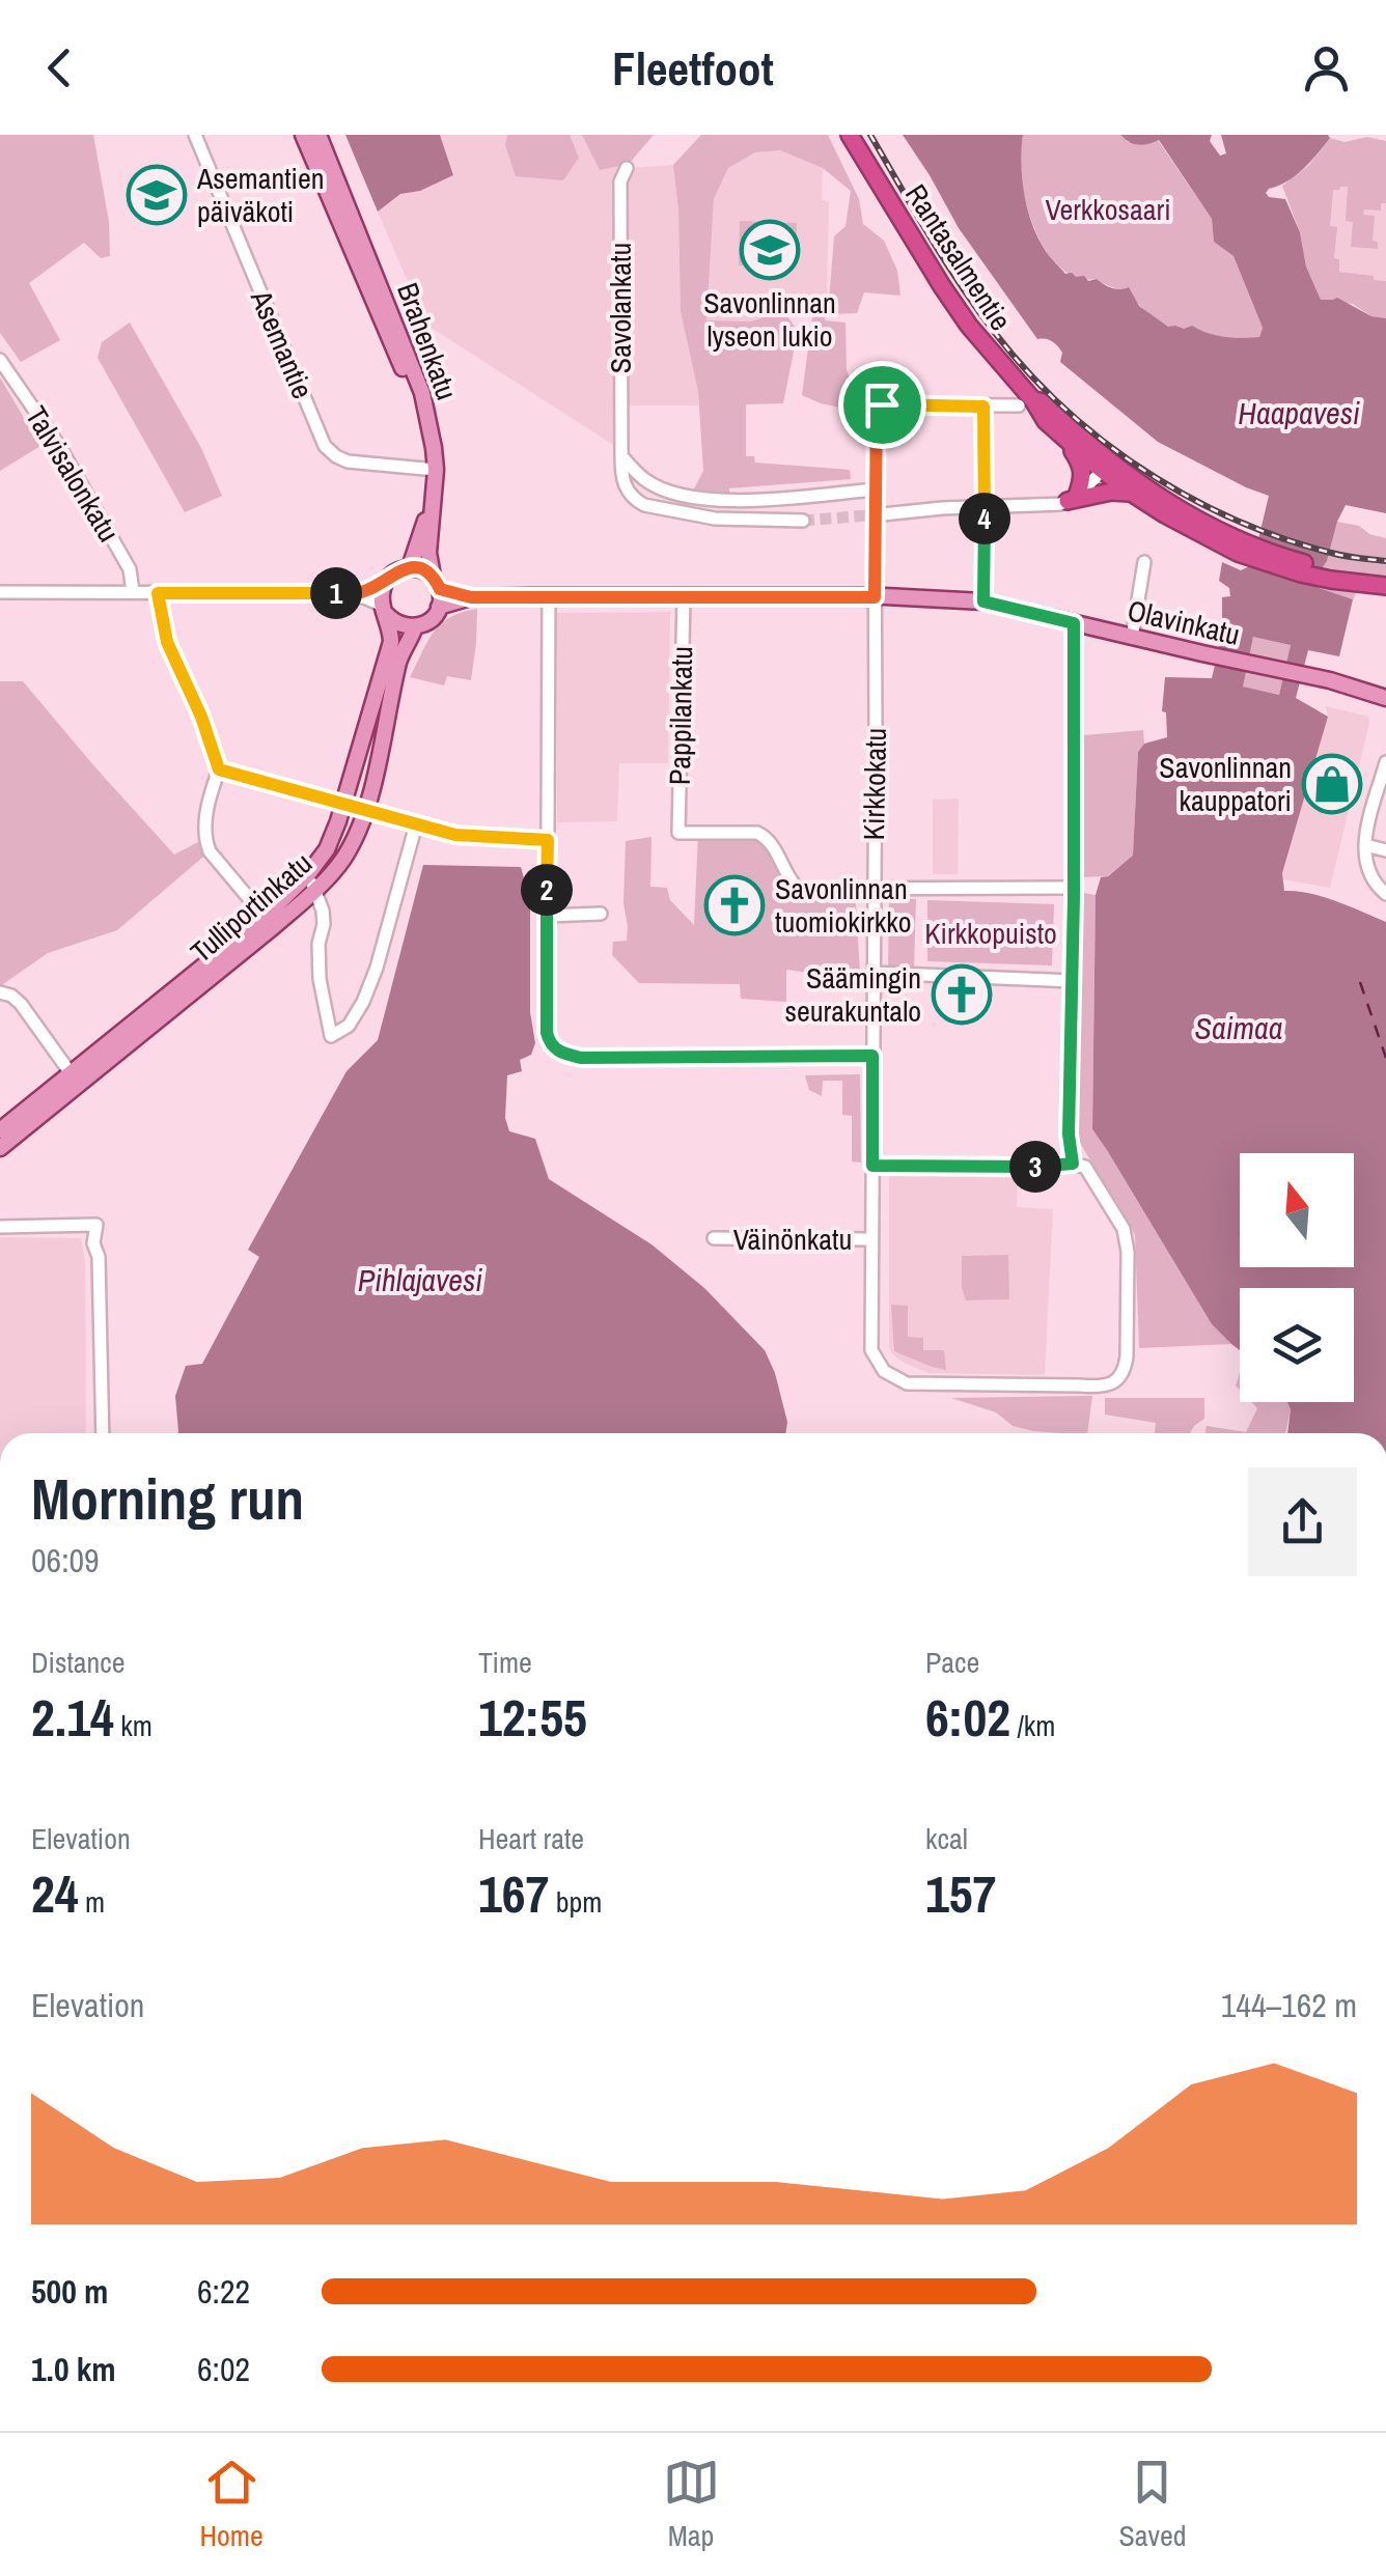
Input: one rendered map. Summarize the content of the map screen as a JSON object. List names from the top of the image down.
{
  "streets": {
    "highway": ["Rantasalmentie"],
    "main road": ["Brahenkatu", "Olavinkatu", "Tulliportinkatu"],
    "street": [
      "Savolankatu",
      "Asemantie",
      "Talvisalonkatu",
      "Pappilankatu",
      "Kirkkokatu",
      "Väinönkatu"
    ]
  },
  "crossings": [
    ["Brahenkatu", "Asemantie"],
    ["Brahenkatu", "Olavinkatu"],
    ["Brahenkatu", "Tulliportinkatu"],
    ["Olavinkatu", "Pappilankatu"],
    ["Olavinkatu", "Kirkkokatu"],
    ["Olavinkatu", "Tulliportinkatu"],
    ["Pappilankatu", "Kirkkokatu"],
    ["Kirkkokatu", "Väinönkatu"]
  ],
  "water": ["Haapavesi", "Saimaa", "Pihlajavesi"],
  "parks": ["Verkkosaari", "Kirkkopuisto"],
  "places": {
    "school or university": ["Asemantien päiväkoti", "Savonlinnan lyseon lukio"],
    "shop": ["Savonlinnan kauppatori"],
    "church": ["Savonlinnan tuomiokirkko", "Säämingin seurakuntalo"]
  },
  "north": "top",
  "page": {
    "header": "Fleetfoot",
    "pins": [
      "4",
      "1",
      "2",
      "3"
    ],
    "heading": ["Morning run", "06:09"],
    "stats": [
      ["Distance", "2.14 km"],
      ["Time", "12:55"],
      ["Pace", "6:02 /km"],
      ["Elevation", "24 m"],
      ["Heart rate", "167 bpm"],
      ["kcal", "157"]
    ],
    "chart": ["Elevation", "144–162 m"],
    "list": [
      {
        "name": "500 m",
        "note": "6:22"
      },
      {
        "name": "1.0 km",
        "note": "6:02"
      }
    ],
    "tabs": ["Home", "Map", "Saved"]
  }
}
